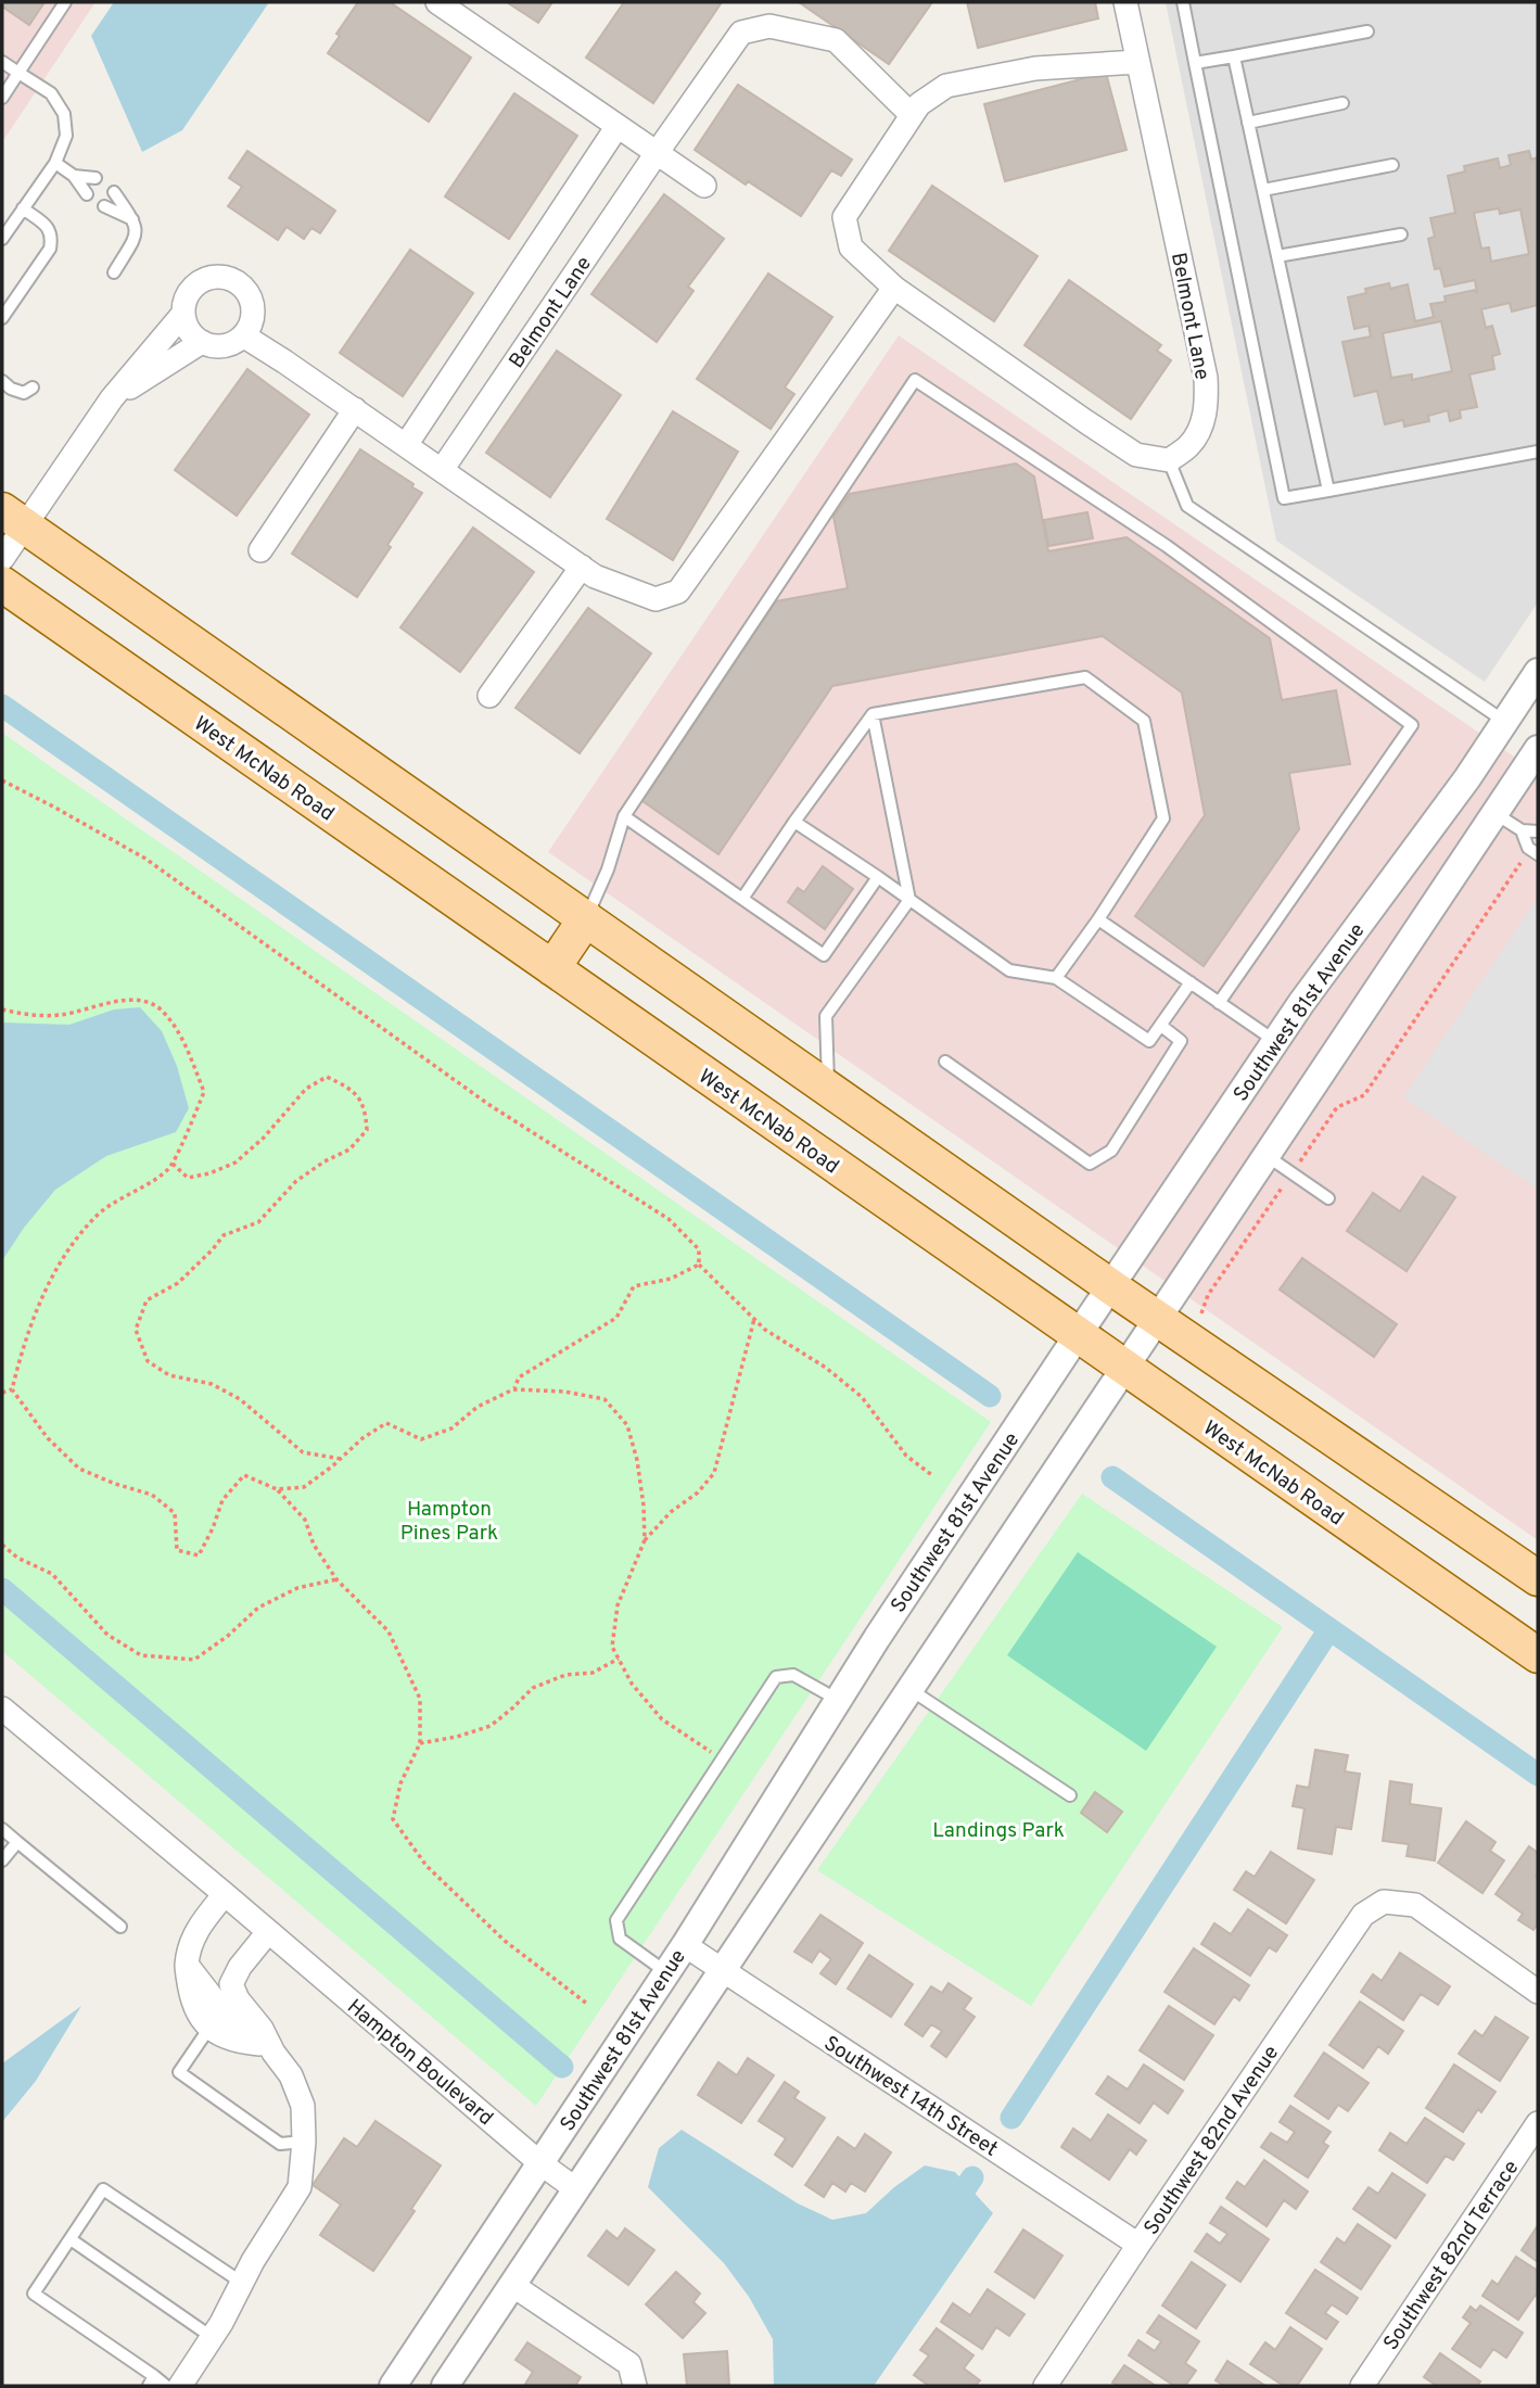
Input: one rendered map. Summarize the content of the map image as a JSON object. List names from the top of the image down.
{
  "streets": {
    "main road": ["West McNab Road"],
    "street": [
      "Belmont Lane",
      "Southwest 81st Avenue",
      "Hampton Boulevard",
      "Southwest 14th Street",
      "Southwest 82nd Avenue",
      "Southwest 82nd Terrace"
    ]
  },
  "crossings": [
    ["West McNab Road", "Southwest 81st Avenue"],
    ["Southwest 81st Avenue", "Hampton Boulevard"],
    ["Southwest 81st Avenue", "Southwest 14th Street"],
    ["Southwest 14th Street", "Southwest 82nd Avenue"]
  ],
  "parks": ["Hampton Pines Park", "Landings Park"]
}
